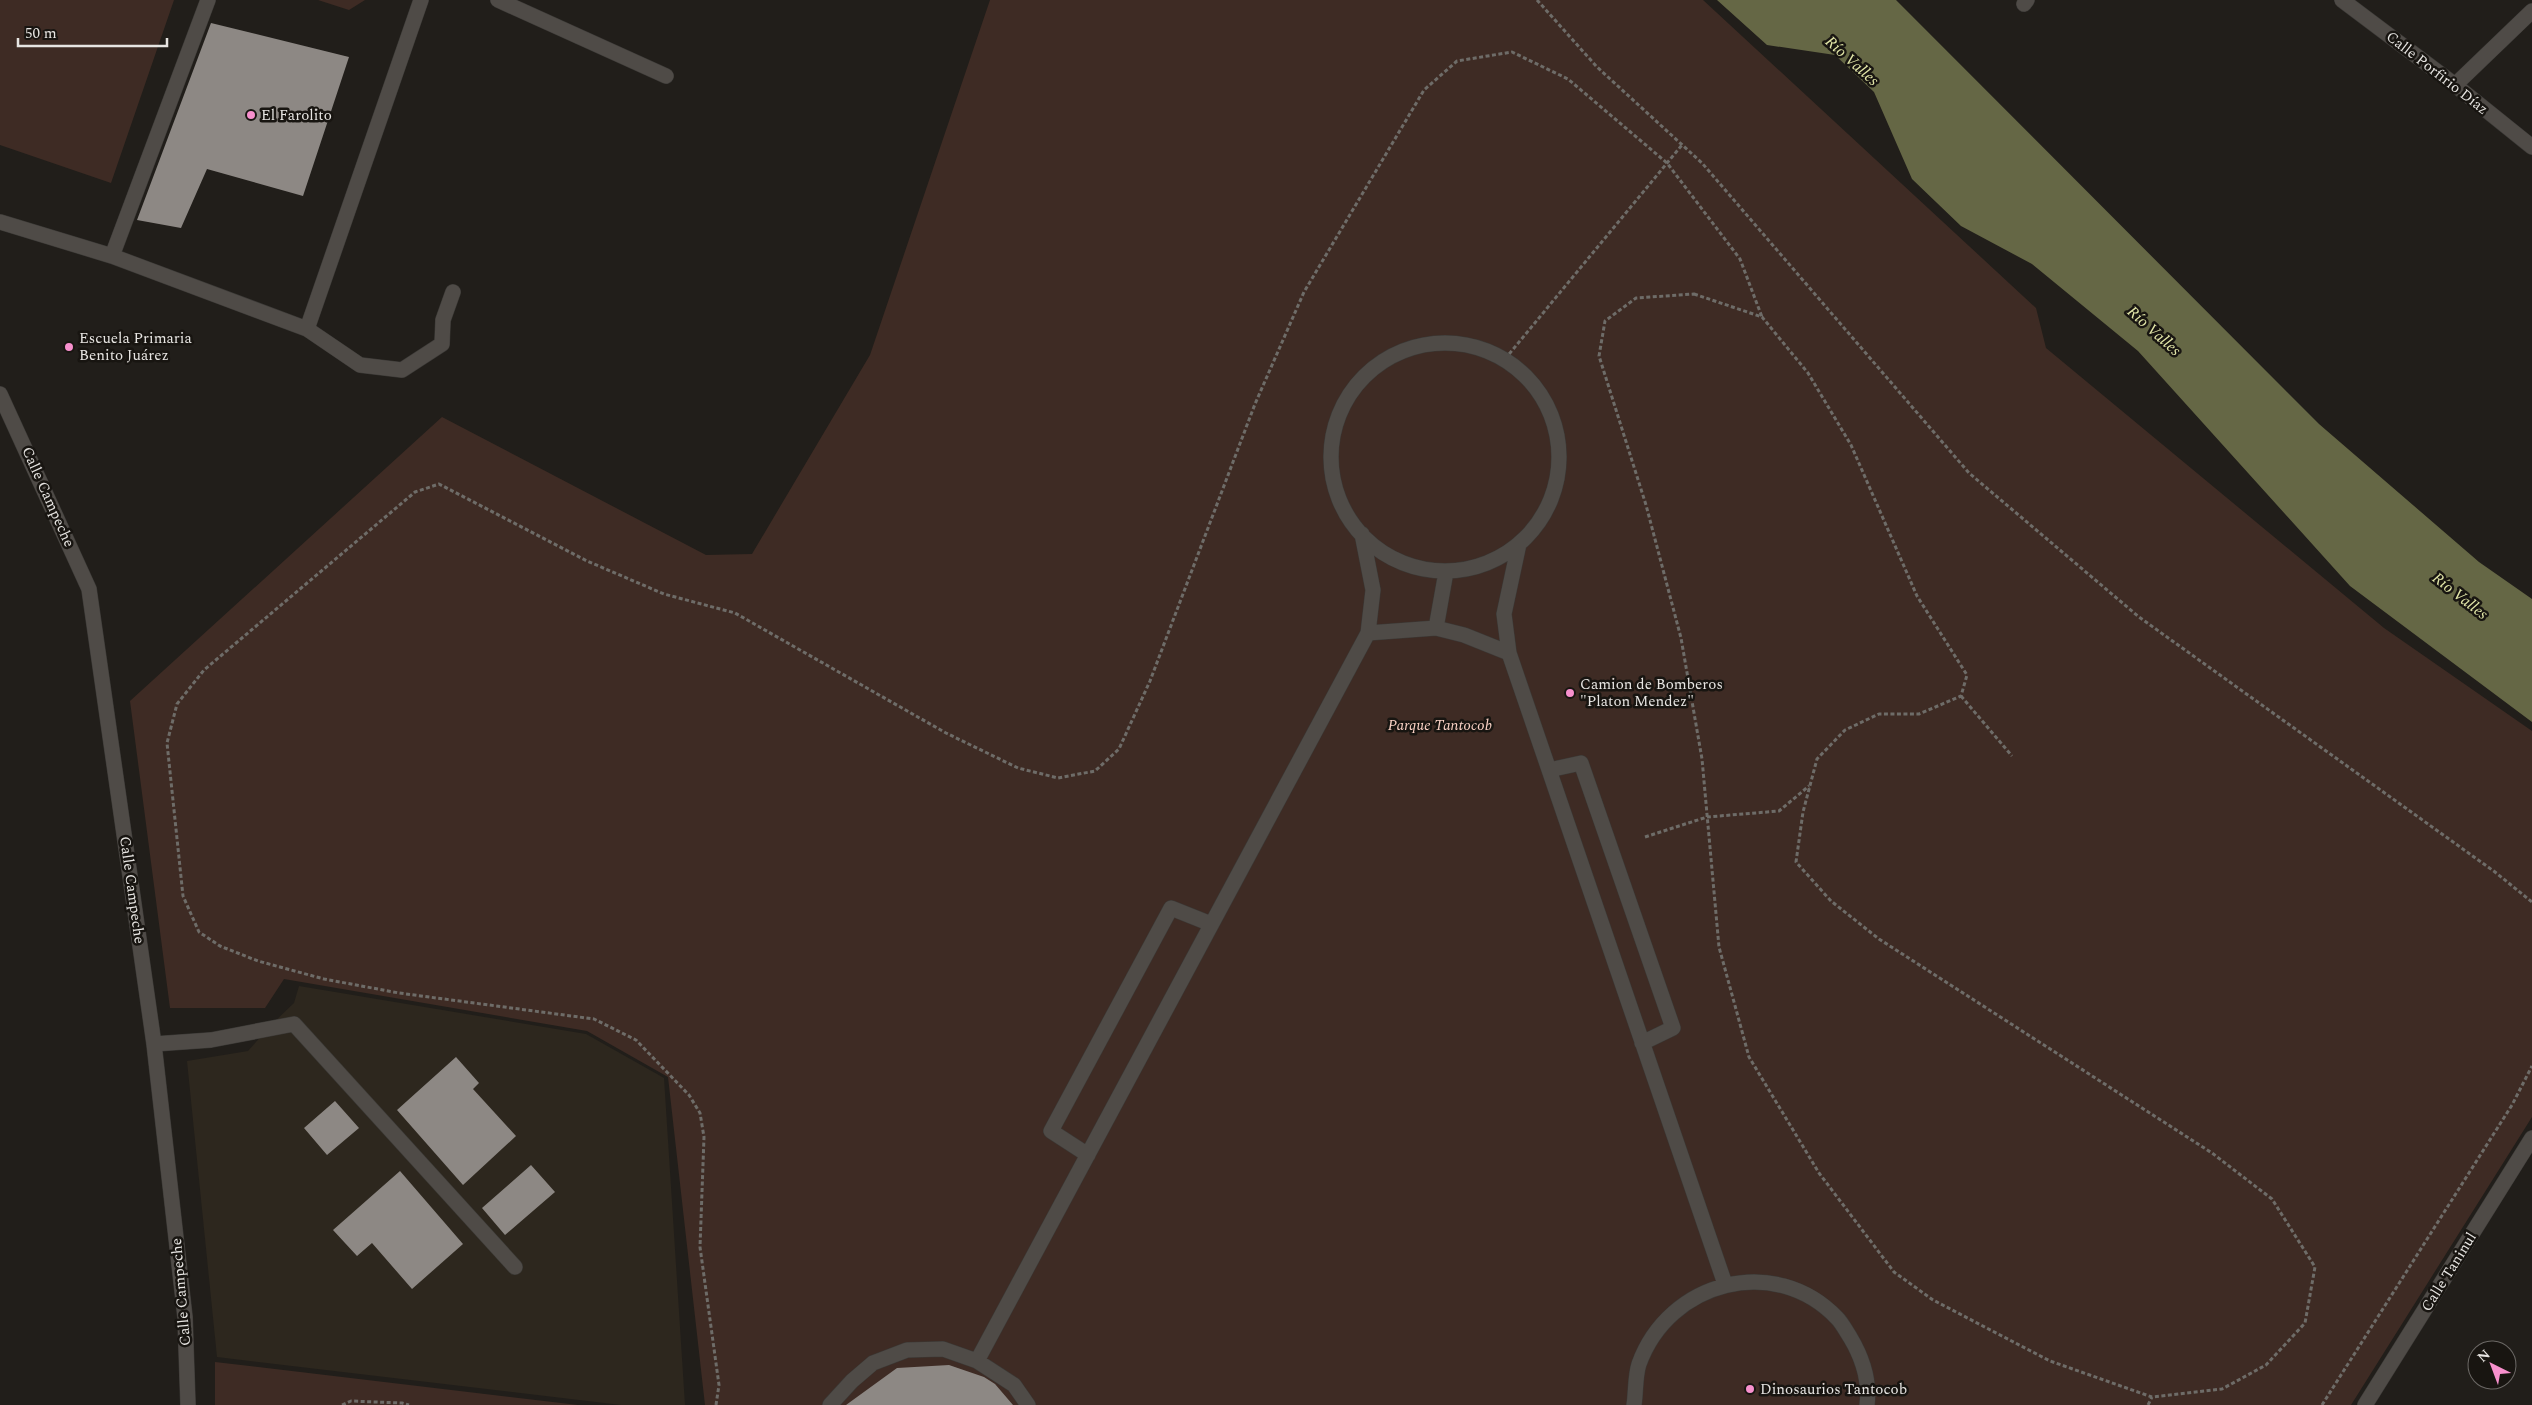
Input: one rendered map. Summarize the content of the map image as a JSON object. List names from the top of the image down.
{
  "streets": {
    "street": ["Calle Porfirio Díaz", "Calle Campeche", "Calle Taninul"]
  },
  "water": ["Río Valles"],
  "parks": ["Parque Tantocob"],
  "places": [
    "El Farolito",
    "Escuela Primaria Benito Juárez",
    "Camion de Bomberos \"Platon Mendez\"",
    "Dinosaurios Tantocob"
  ],
  "scale_bar": "50 m",
  "north": "top left"
}
